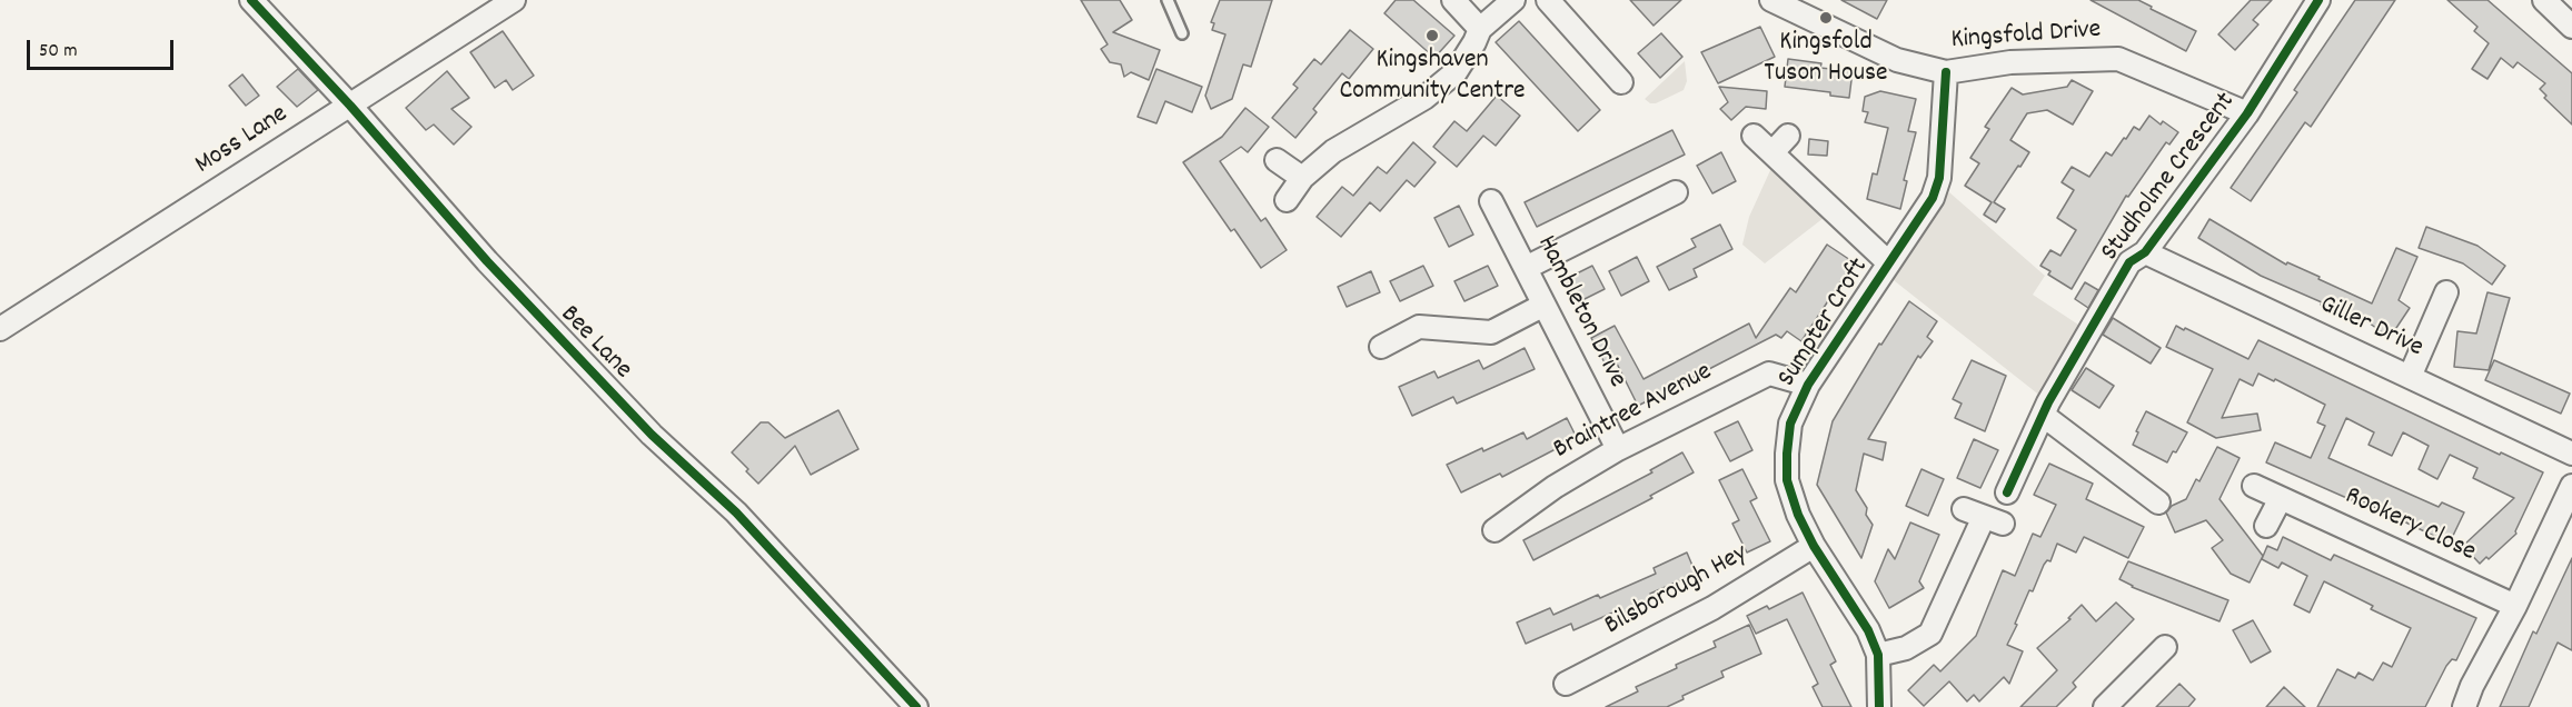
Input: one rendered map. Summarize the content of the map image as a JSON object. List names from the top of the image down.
{
  "streets": {
    "street": [
      "Kingsfold Drive",
      "Moss Lane",
      "Studholme Crescent",
      "Hambleton Drive",
      "Sumpter Croft",
      "Giller Drive",
      "Bee Lane",
      "Braintree Avenue",
      "Rookery Close",
      "Bilsborough Hey"
    ]
  },
  "crossings": [
    ["Kingsfold Drive", "Studholme Crescent"],
    ["Kingsfold Drive", "Sumpter Croft"],
    ["Moss Lane", "Bee Lane"],
    ["Studholme Crescent", "Giller Drive"],
    ["Hambleton Drive", "Braintree Avenue"],
    ["Sumpter Croft", "Braintree Avenue"],
    ["Sumpter Croft", "Bilsborough Hey"]
  ],
  "places": ["Kingsfold Tuson House", "Kingshaven Community Centre"],
  "scale_bar": "50 m"
}
